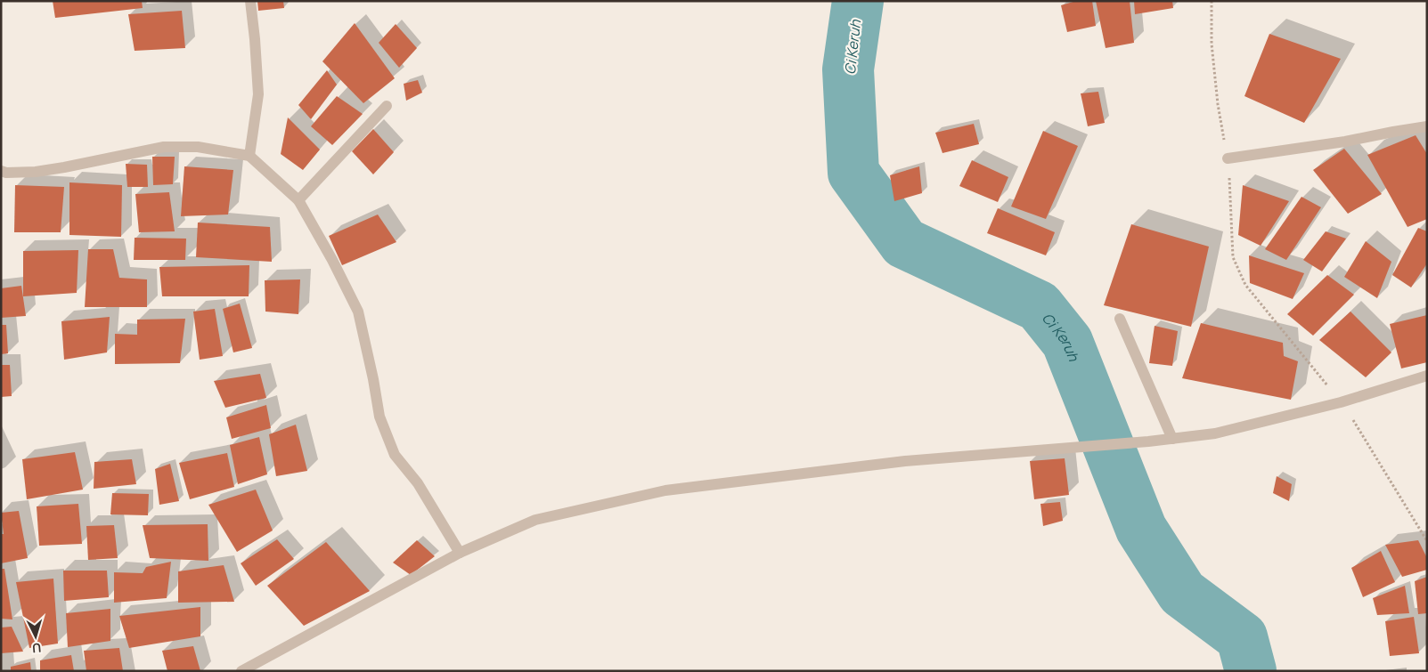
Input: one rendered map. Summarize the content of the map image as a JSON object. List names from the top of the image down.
{
  "water": ["Ci Keruh"],
  "north": "bottom"
}
